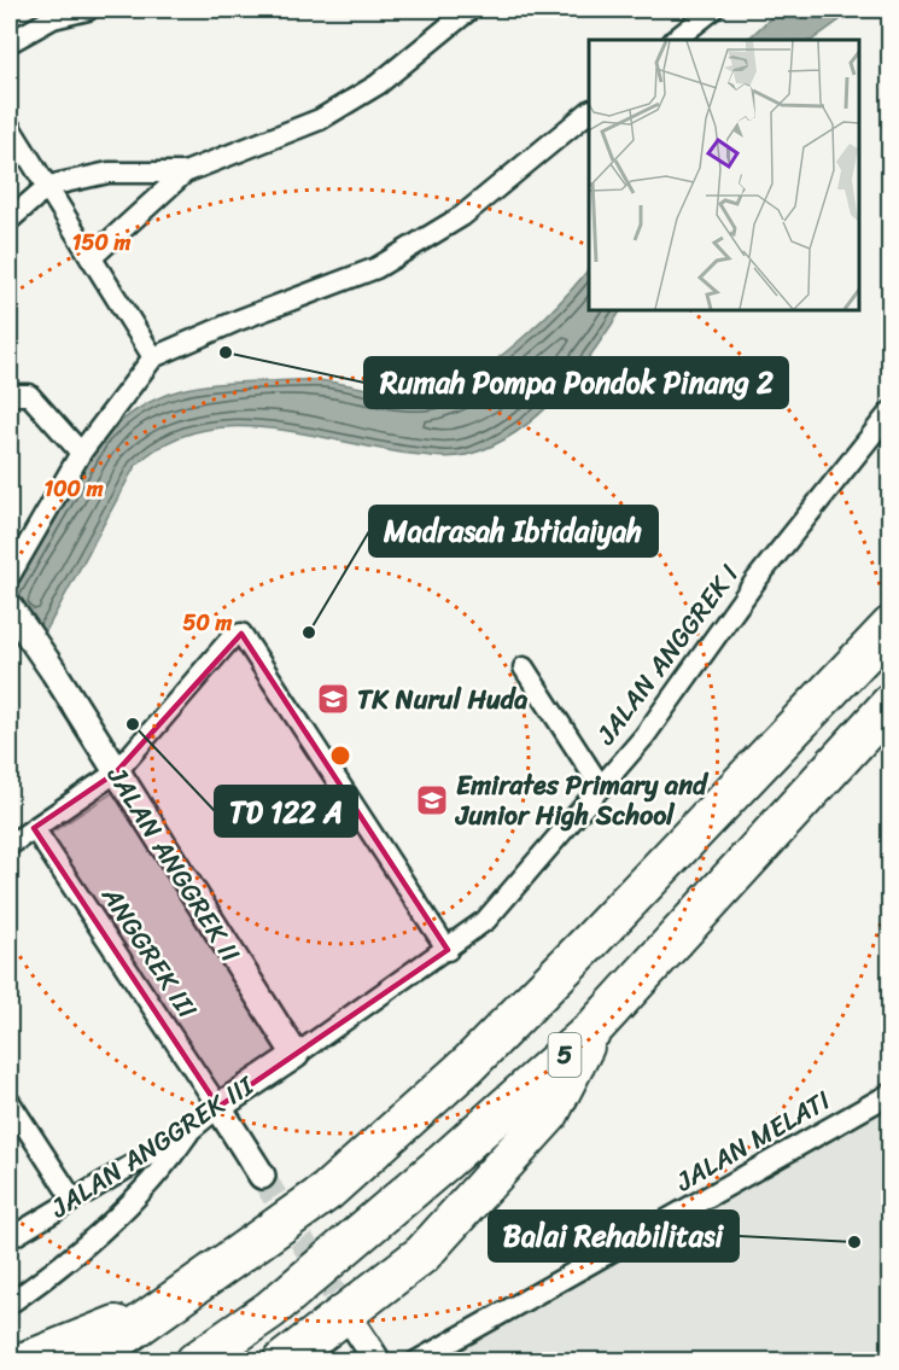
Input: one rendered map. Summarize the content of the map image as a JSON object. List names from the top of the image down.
{
  "streets": {
    "highway": ["5"],
    "street": [
      "JALAN ANGGREK I",
      "JALAN ANGGREK II",
      "ANGGREK III",
      "JALAN MELATI",
      "JALAN ANGGREK III"
    ]
  },
  "crossings": [
    ["JALAN ANGGREK I", "JALAN ANGGREK II"],
    ["JALAN ANGGREK I", "JALAN ANGGREK III"],
    ["JALAN ANGGREK II", "JALAN ANGGREK III"],
    ["ANGGREK III", "JALAN ANGGREK III"]
  ],
  "places": {
    "other": [
      "Rumah Pompa Pondok Pinang 2",
      "Madrasah Ibtidaiyah",
      "TD 122 A",
      "Balai Rehabilitasi"
    ],
    "school or university": ["TK Nurul Huda", "Emirates Primary and Junior High School"]
  },
  "rings": ["150 m", "100 m", "50 m"]
}
